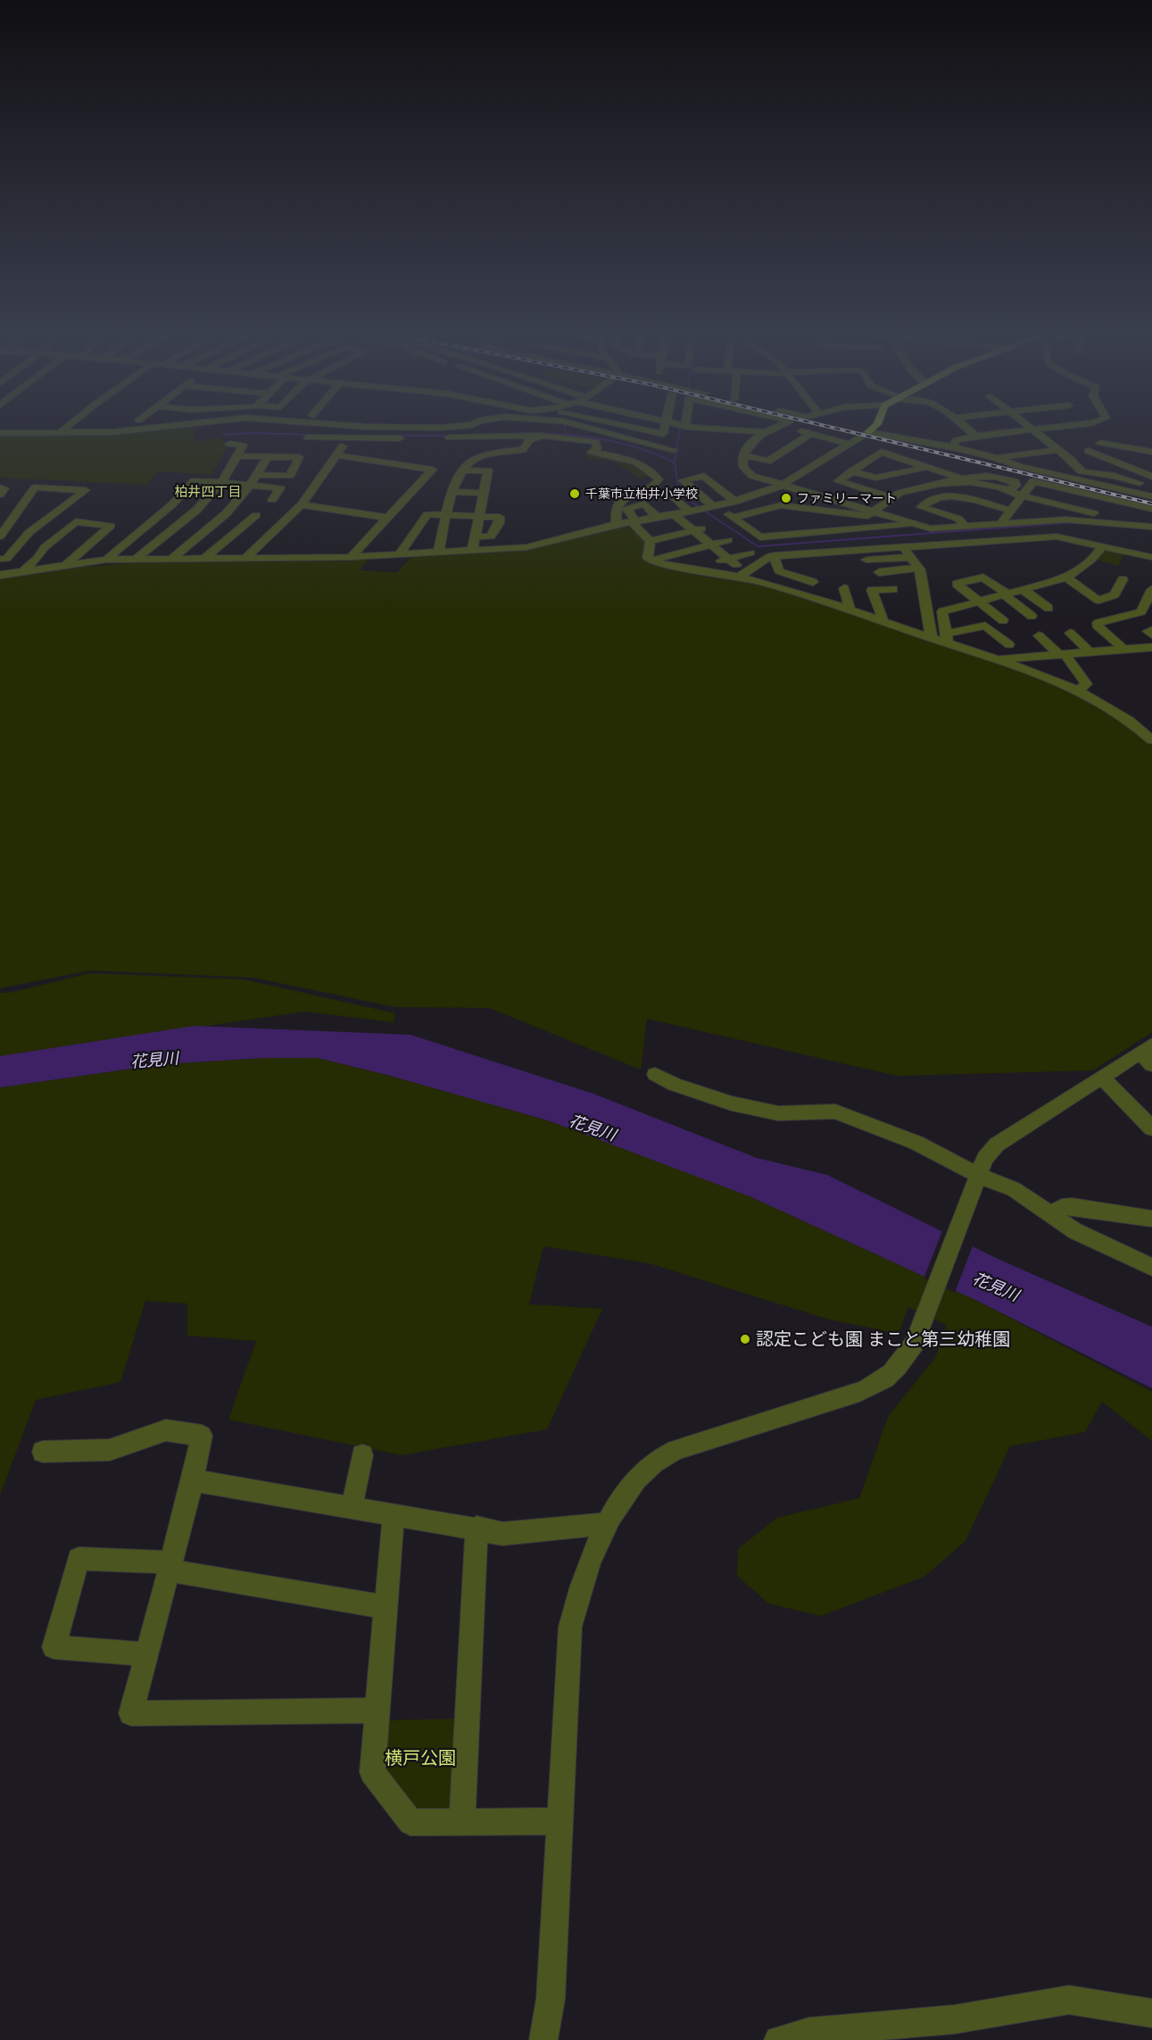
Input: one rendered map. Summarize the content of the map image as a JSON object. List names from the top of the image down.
{
  "districts": ["柏井四丁目"],
  "water": ["花見川"],
  "parks": ["横戸公園"],
  "places": ["千葉市立柏井小学校", "ファミリーマート", "認定こども園 まこと第三幼稚園"]
}
